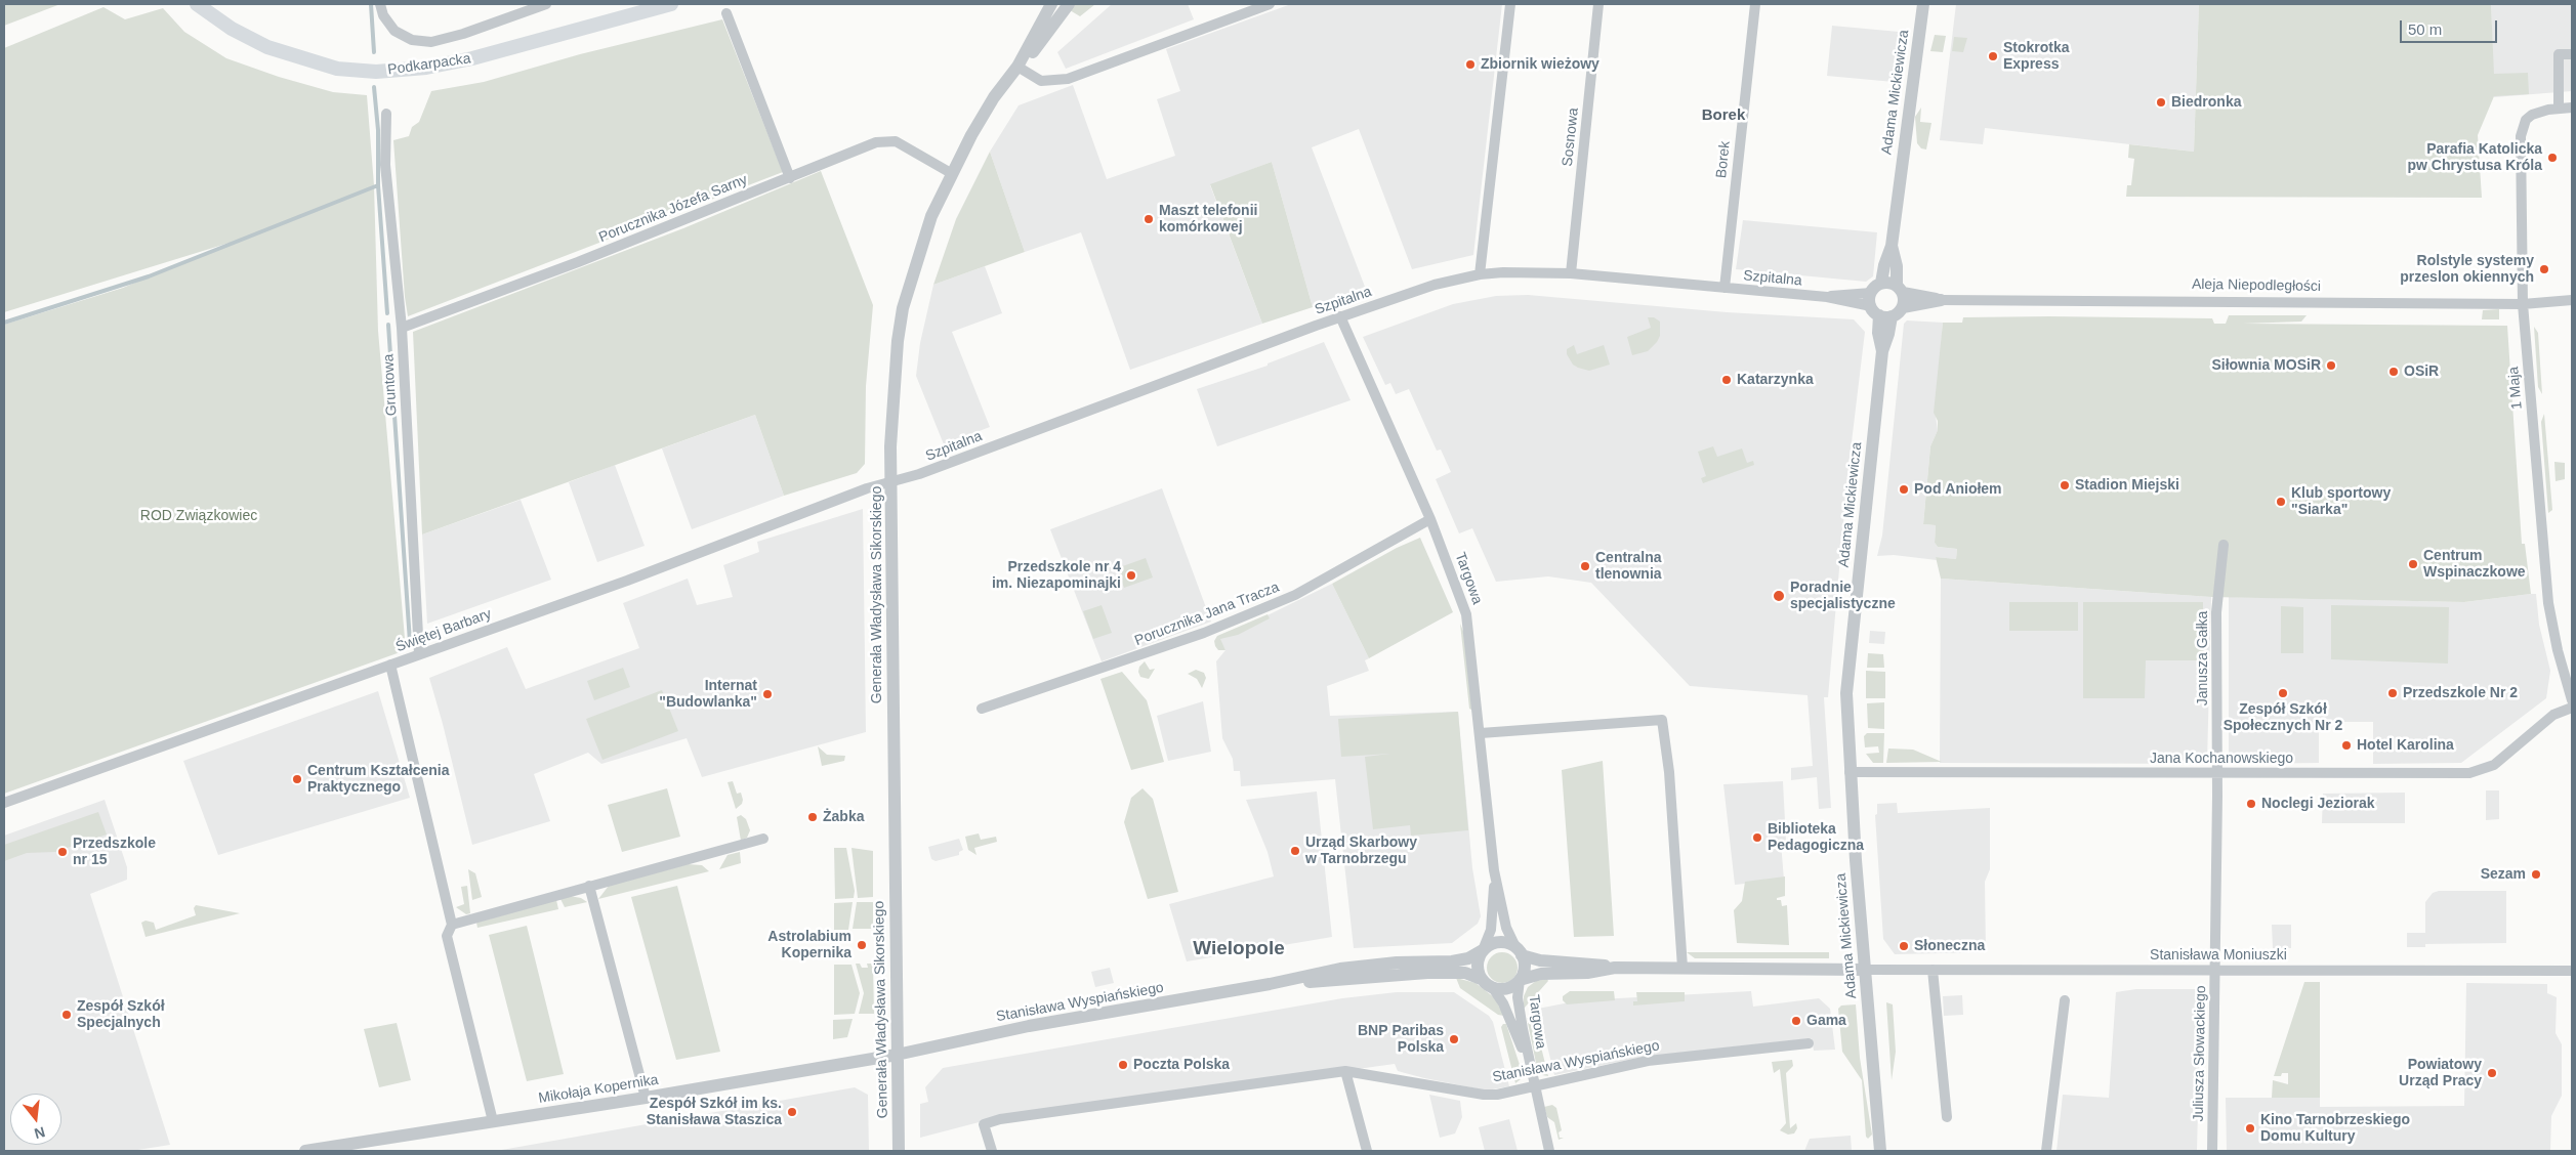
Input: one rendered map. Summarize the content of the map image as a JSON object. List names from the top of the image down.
{
  "streets": {
    "main road": ["Podkarpacka"],
    "street": [
      "Adama Mickiewicza",
      "Sosnowa",
      "Borek",
      "Porucznika Józefa Sarny",
      "Szpitalna",
      "Aleja Niepodległości",
      "Gruntowa",
      "1 Maja",
      "Targowa",
      "Generała Władysława Sikorskiego",
      "Porucznika Jana Tracza",
      "Świętej Barbary",
      "Janusza Gałka",
      "Jana Kochanowskiego",
      "Stanisława Moniuszki",
      "Stanisława Wyspiańskiego",
      "Juliusza Słowackiego",
      "Mikołaja Kopernika"
    ]
  },
  "crossings": [
    ["Adama Mickiewicza", "Szpitalna"],
    ["Adama Mickiewicza", "Aleja Niepodległości"],
    ["Adama Mickiewicza", "Jana Kochanowskiego"],
    ["Adama Mickiewicza", "Stanisława Moniuszki"],
    ["Sosnowa", "Szpitalna"],
    ["Borek", "Szpitalna"],
    ["Porucznika Józefa Sarny", "Gruntowa"],
    ["Porucznika Józefa Sarny", "Generała Władysława Sikorskiego"],
    ["Szpitalna", "Targowa"],
    ["Szpitalna", "Generała Władysława Sikorskiego"],
    ["Szpitalna", "Świętej Barbary"],
    ["Aleja Niepodległości", "1 Maja"],
    ["Gruntowa", "Świętej Barbary"],
    ["Targowa", "Porucznika Jana Tracza"],
    ["Targowa", "Stanisława Wyspiańskiego"],
    ["Generała Władysława Sikorskiego", "Świętej Barbary"],
    ["Generała Władysława Sikorskiego", "Stanisława Wyspiańskiego"],
    ["Generała Władysława Sikorskiego", "Mikołaja Kopernika"],
    ["Janusza Gałka", "Jana Kochanowskiego"],
    ["Janusza Gałka", "Juliusza Słowackiego"],
    ["Jana Kochanowskiego", "Juliusza Słowackiego"],
    ["Stanisława Moniuszki", "Juliusza Słowackiego"],
    ["Stanisława Wyspiańskiego", "Mikołaja Kopernika"]
  ],
  "districts": ["Borek", "Wielopole"],
  "parks": ["ROD Związkowiec"],
  "places": [
    "Stokrotka Express",
    "Zbiornik wieżowy",
    "Biedronka",
    "Parafia Katolicka pw Chrystusa Króla",
    "Maszt telefonii komórkowej",
    "Rolstyle systemy przeslon okiennych",
    "Siłownia MOSiR",
    "OSiR",
    "Katarzynka",
    "Stadion Miejski",
    "Pod Aniołem",
    "Klub sportowy \"Siarka\"",
    "Centrum Wspinaczkowe",
    "Centralna tlenownia",
    "Przedszkole nr 4 im. Niezapominajki",
    "Poradnie specjalistyczne",
    "Zespół Szkół Społecznych Nr 2",
    "Przedszkole Nr 2",
    "Internat \"Budowlanka\"",
    "Hotel Karolina",
    "Centrum Kształcenia Praktycznego",
    "Noclegi Jeziorak",
    "Żabka",
    "Biblioteka Pedagogiczna",
    "Urząd Skarbowy w Tarnobrzegu",
    "Przedszkole nr 15",
    "Sezam",
    "Astrolabium Kopernika",
    "Słoneczna",
    "Zespół Szkół Specjalnych",
    "Gama",
    "BNP Paribas Polska",
    "Poczta Polska",
    "Powiatowy Urząd Pracy",
    "Zespół Szkół im ks. Stanisława Staszica",
    "Kino Tarnobrzeskiego Domu Kultury"
  ],
  "scale_bar": "50 m",
  "north": "bottom"
}
